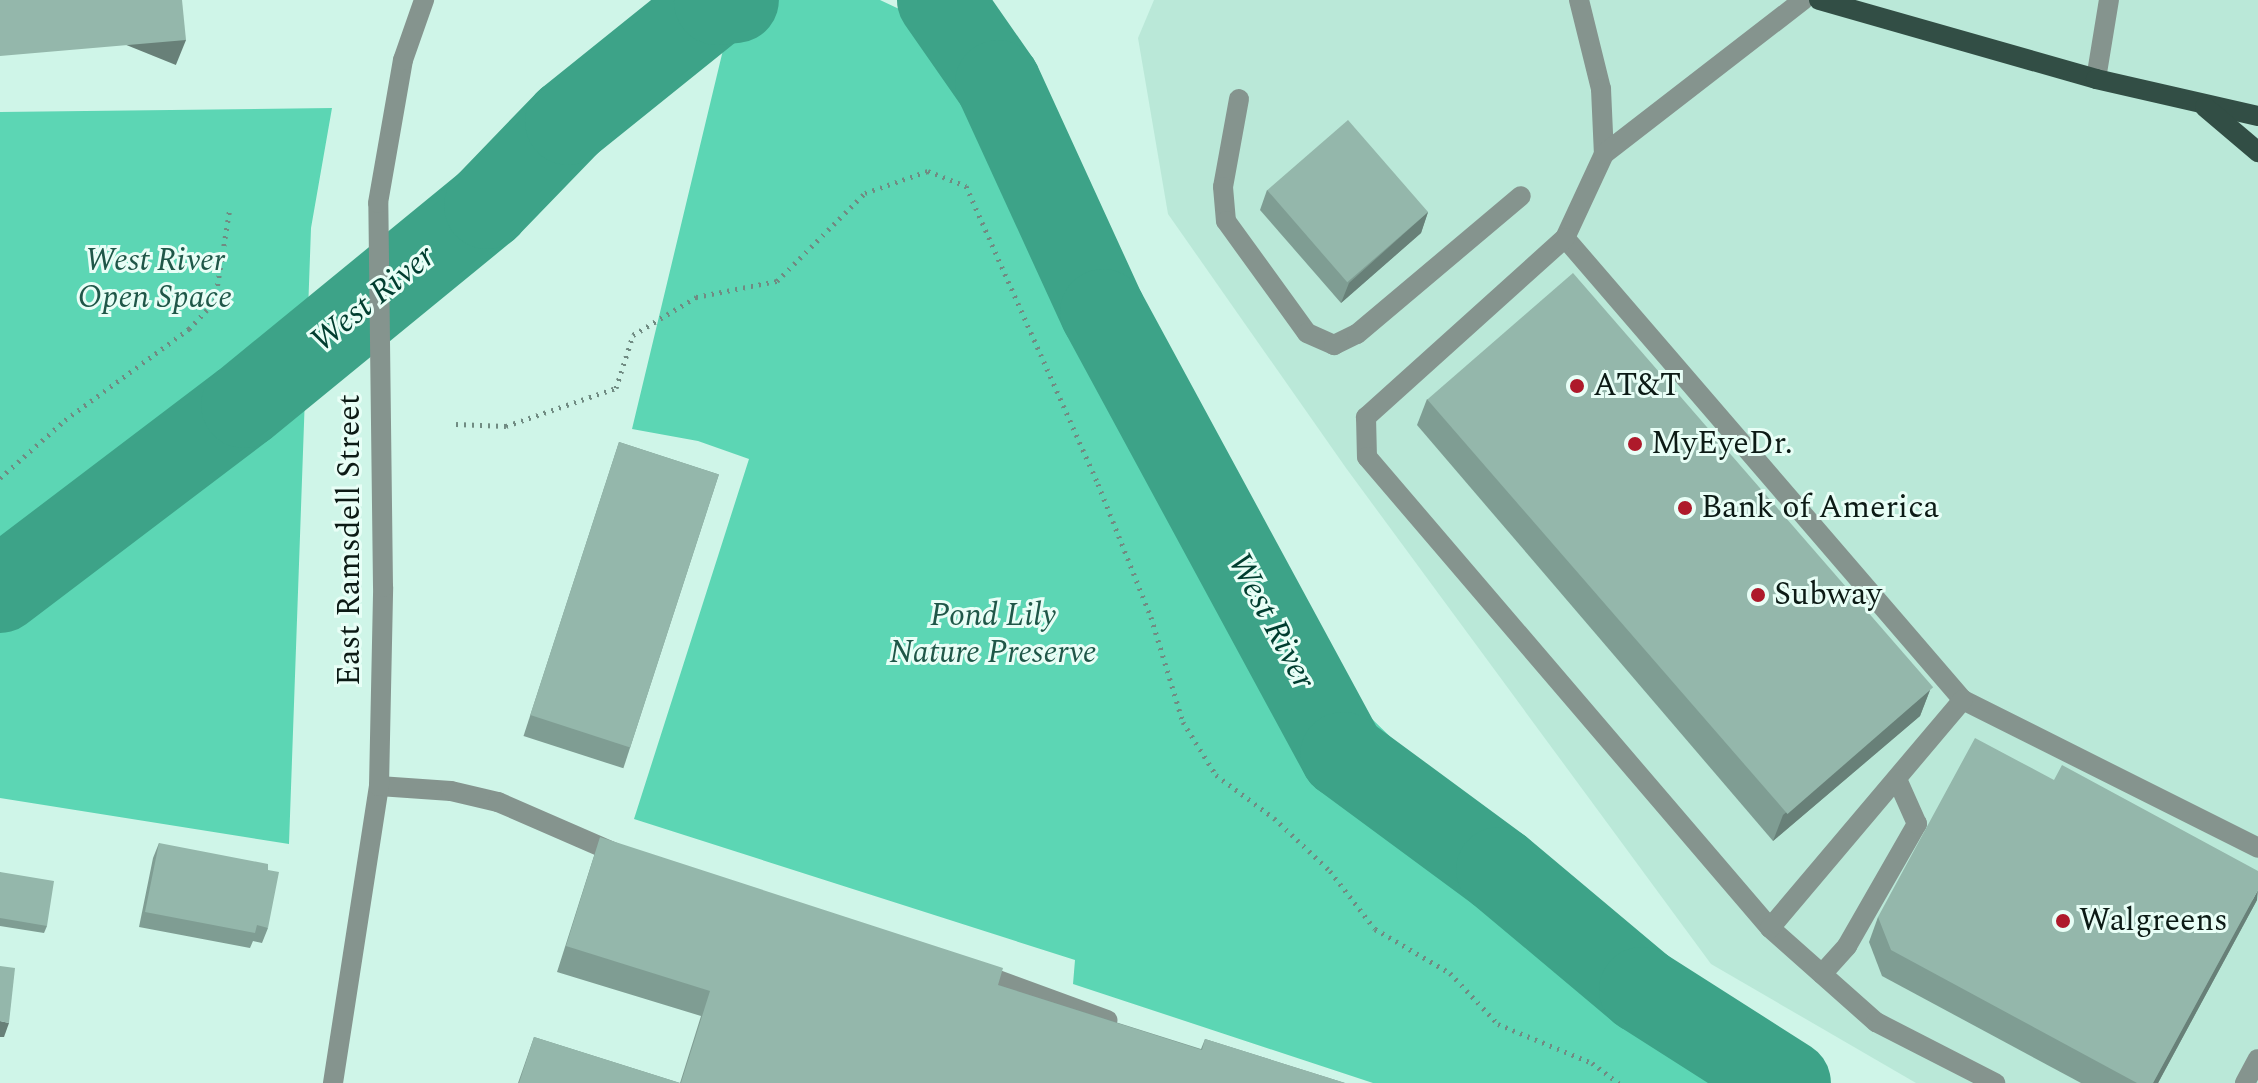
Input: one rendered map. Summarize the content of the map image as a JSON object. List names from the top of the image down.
{
  "streets": {
    "street": ["East Ramsdell Street"]
  },
  "water": ["West River"],
  "parks": ["West River Open Space", "Pond Lily Nature Preserve"],
  "places": [
    "AT&T",
    "MyEyeDr.",
    "Bank of America",
    "Subway",
    "Walgreens"
  ]
}
